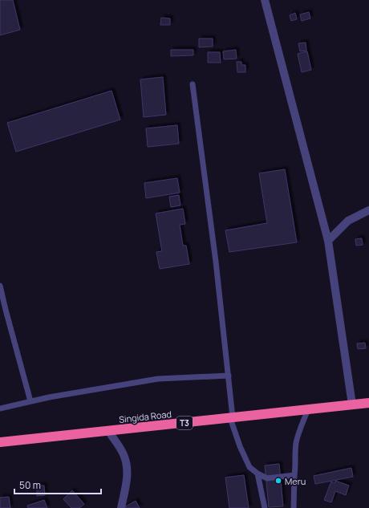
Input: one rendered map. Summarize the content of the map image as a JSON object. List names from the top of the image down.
{
  "streets": {
    "highway": ["Singida Road", "T3"]
  },
  "places": ["Meru"],
  "scale_bar": "50 m"
}
